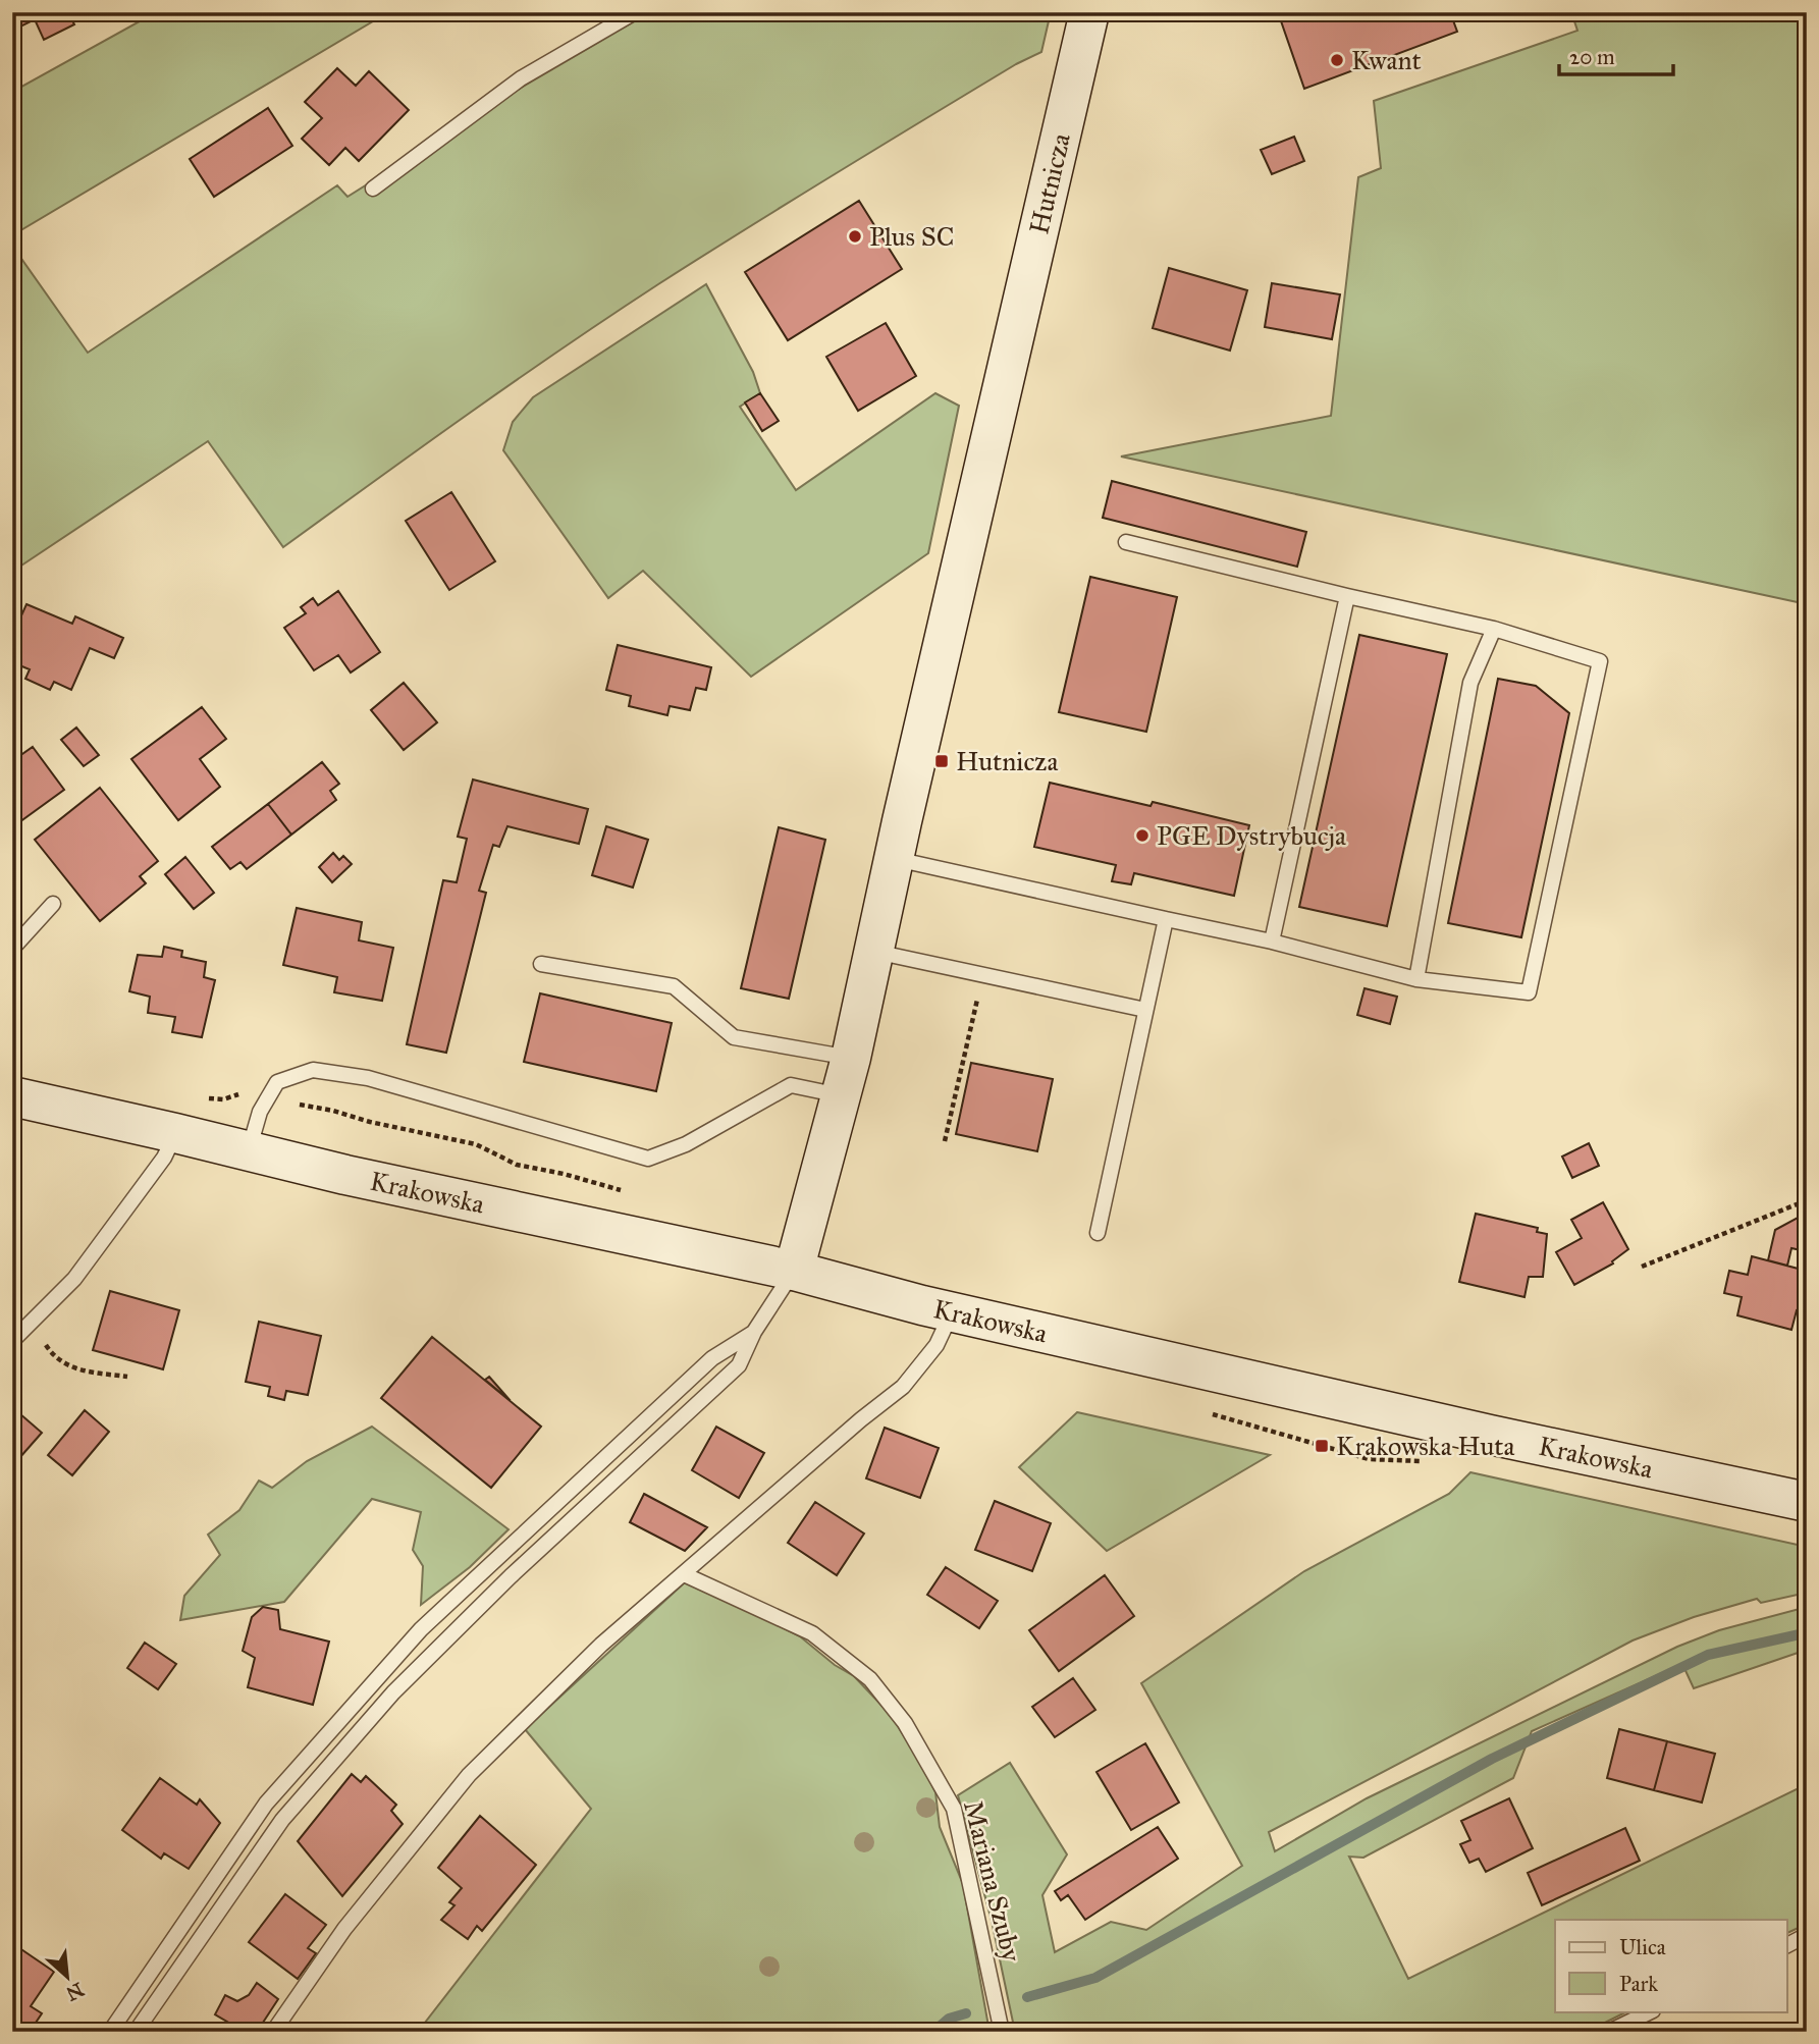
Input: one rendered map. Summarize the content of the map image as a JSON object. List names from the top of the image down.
{
  "streets": {
    "main road": ["Hutnicza", "Krakowska"],
    "lane": ["Mariana Szuby"]
  },
  "crossings": [
    ["Hutnicza", "Krakowska"]
  ],
  "places": {
    "other": ["Kwant", "Plus SC", "PGE Dystrybucja"],
    "transit": ["Hutnicza", "Krakowska Huta"]
  },
  "legend": ["Ulica", "Park"],
  "scale_bar": "20 m",
  "north": "bottom right"
}
